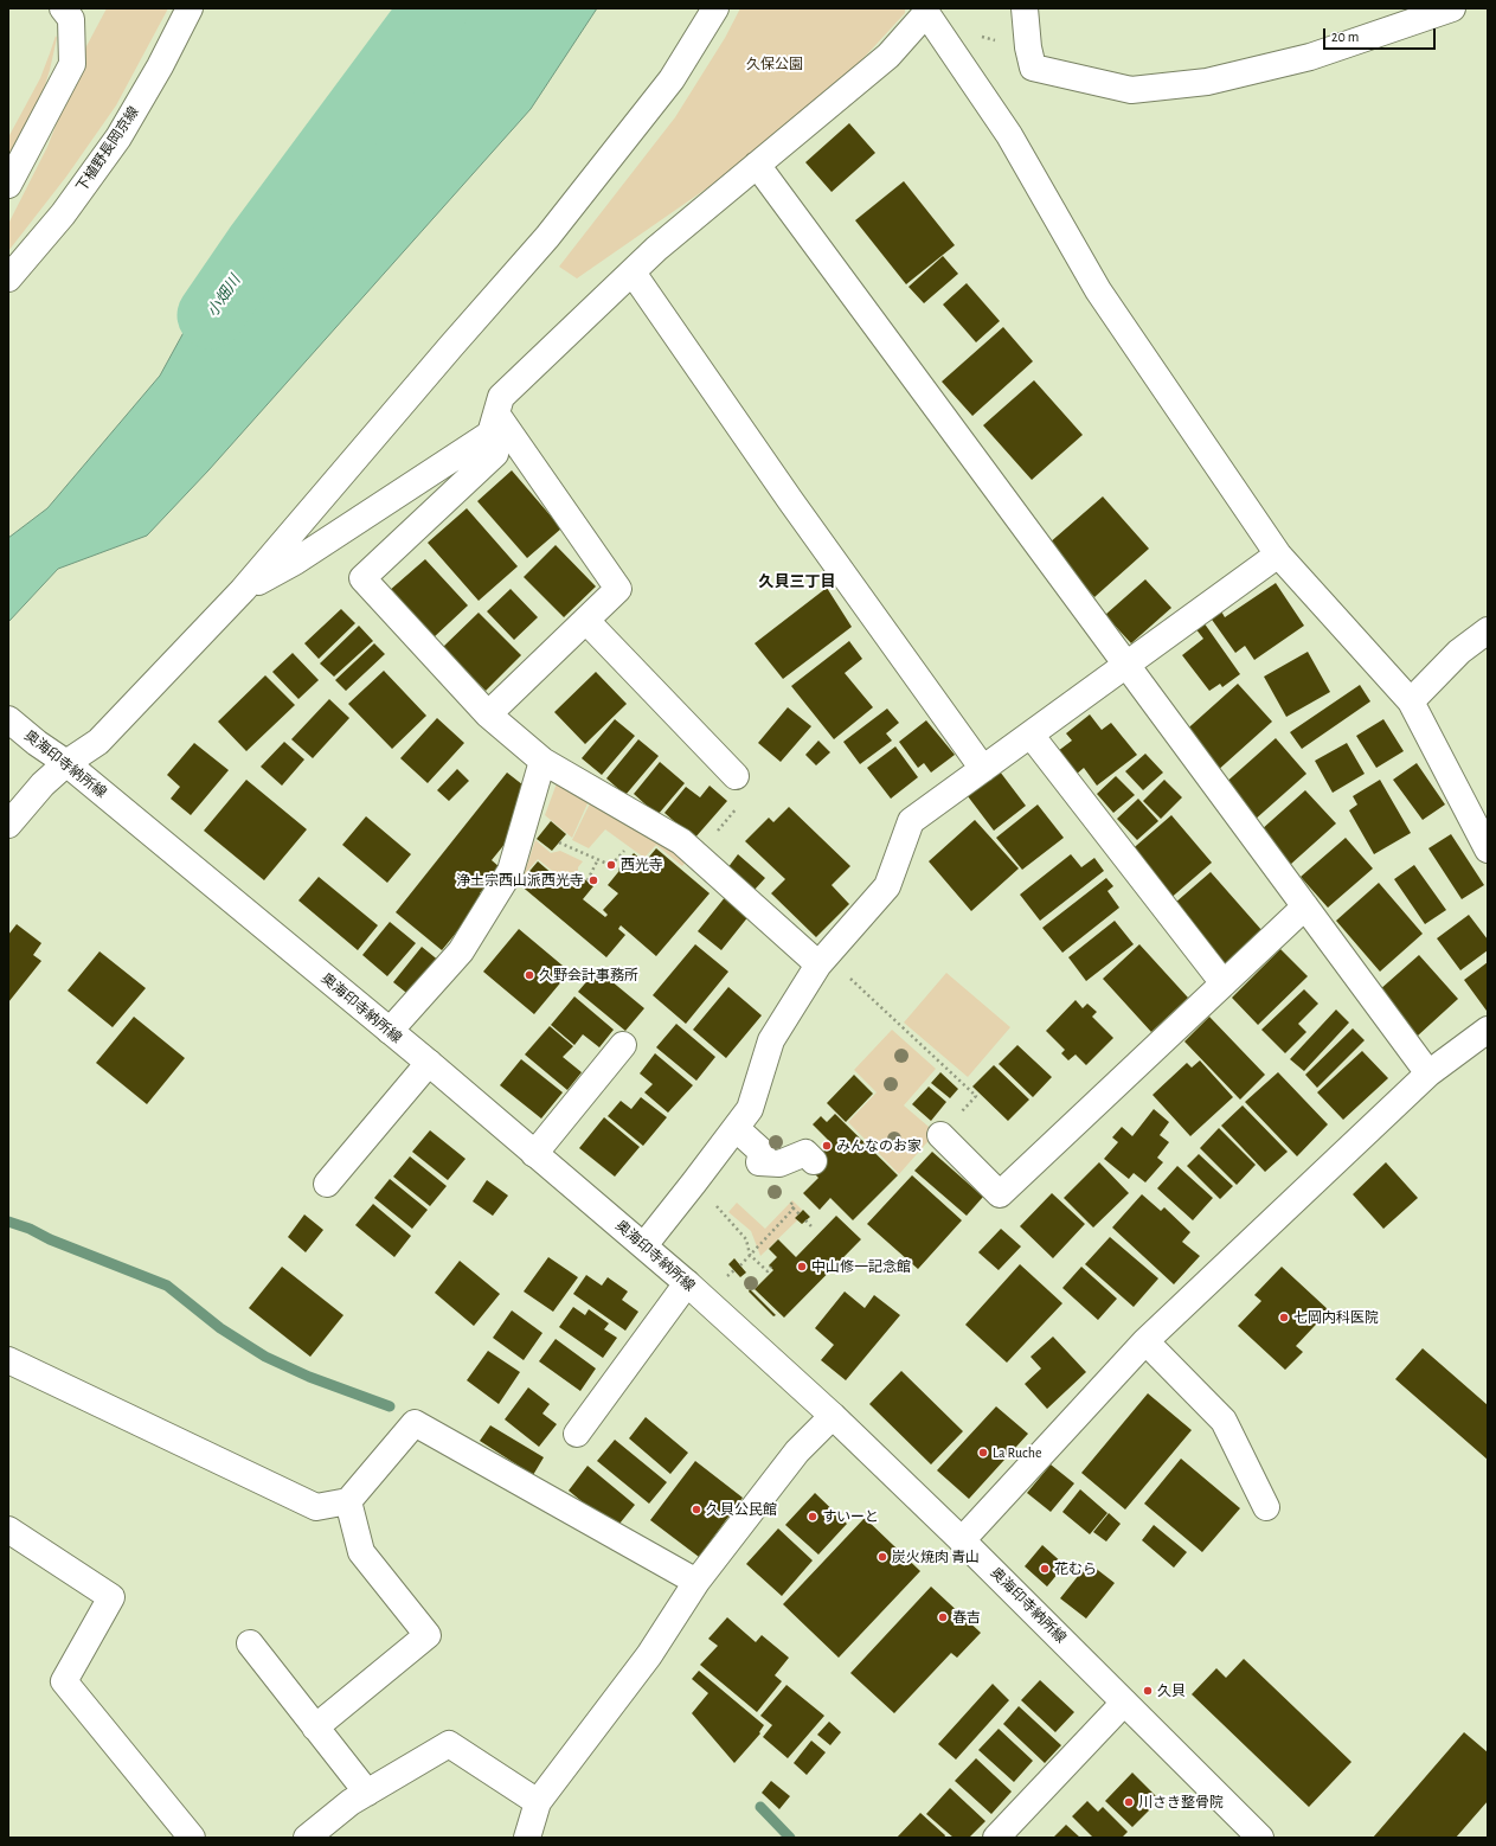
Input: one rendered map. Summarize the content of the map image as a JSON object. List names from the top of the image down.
{
  "streets": {
    "street": ["下植野長岡京線", "奥海印寺納所線"]
  },
  "districts": ["久貝三丁目"],
  "water": ["小畑川"],
  "parks": ["久保公園"],
  "places": [
    "西光寺",
    "浄土宗西山派西光寺",
    "久野会計事務所",
    "みんなのお家",
    "中山修一記念館",
    "七岡内科医院",
    "La Ruche",
    "久貝公民館",
    "すいーと",
    "炭火焼肉 青山",
    "花むら",
    "春吉",
    "久貝",
    "川さき整骨院"
  ],
  "scale_bar": "20 m"
}
